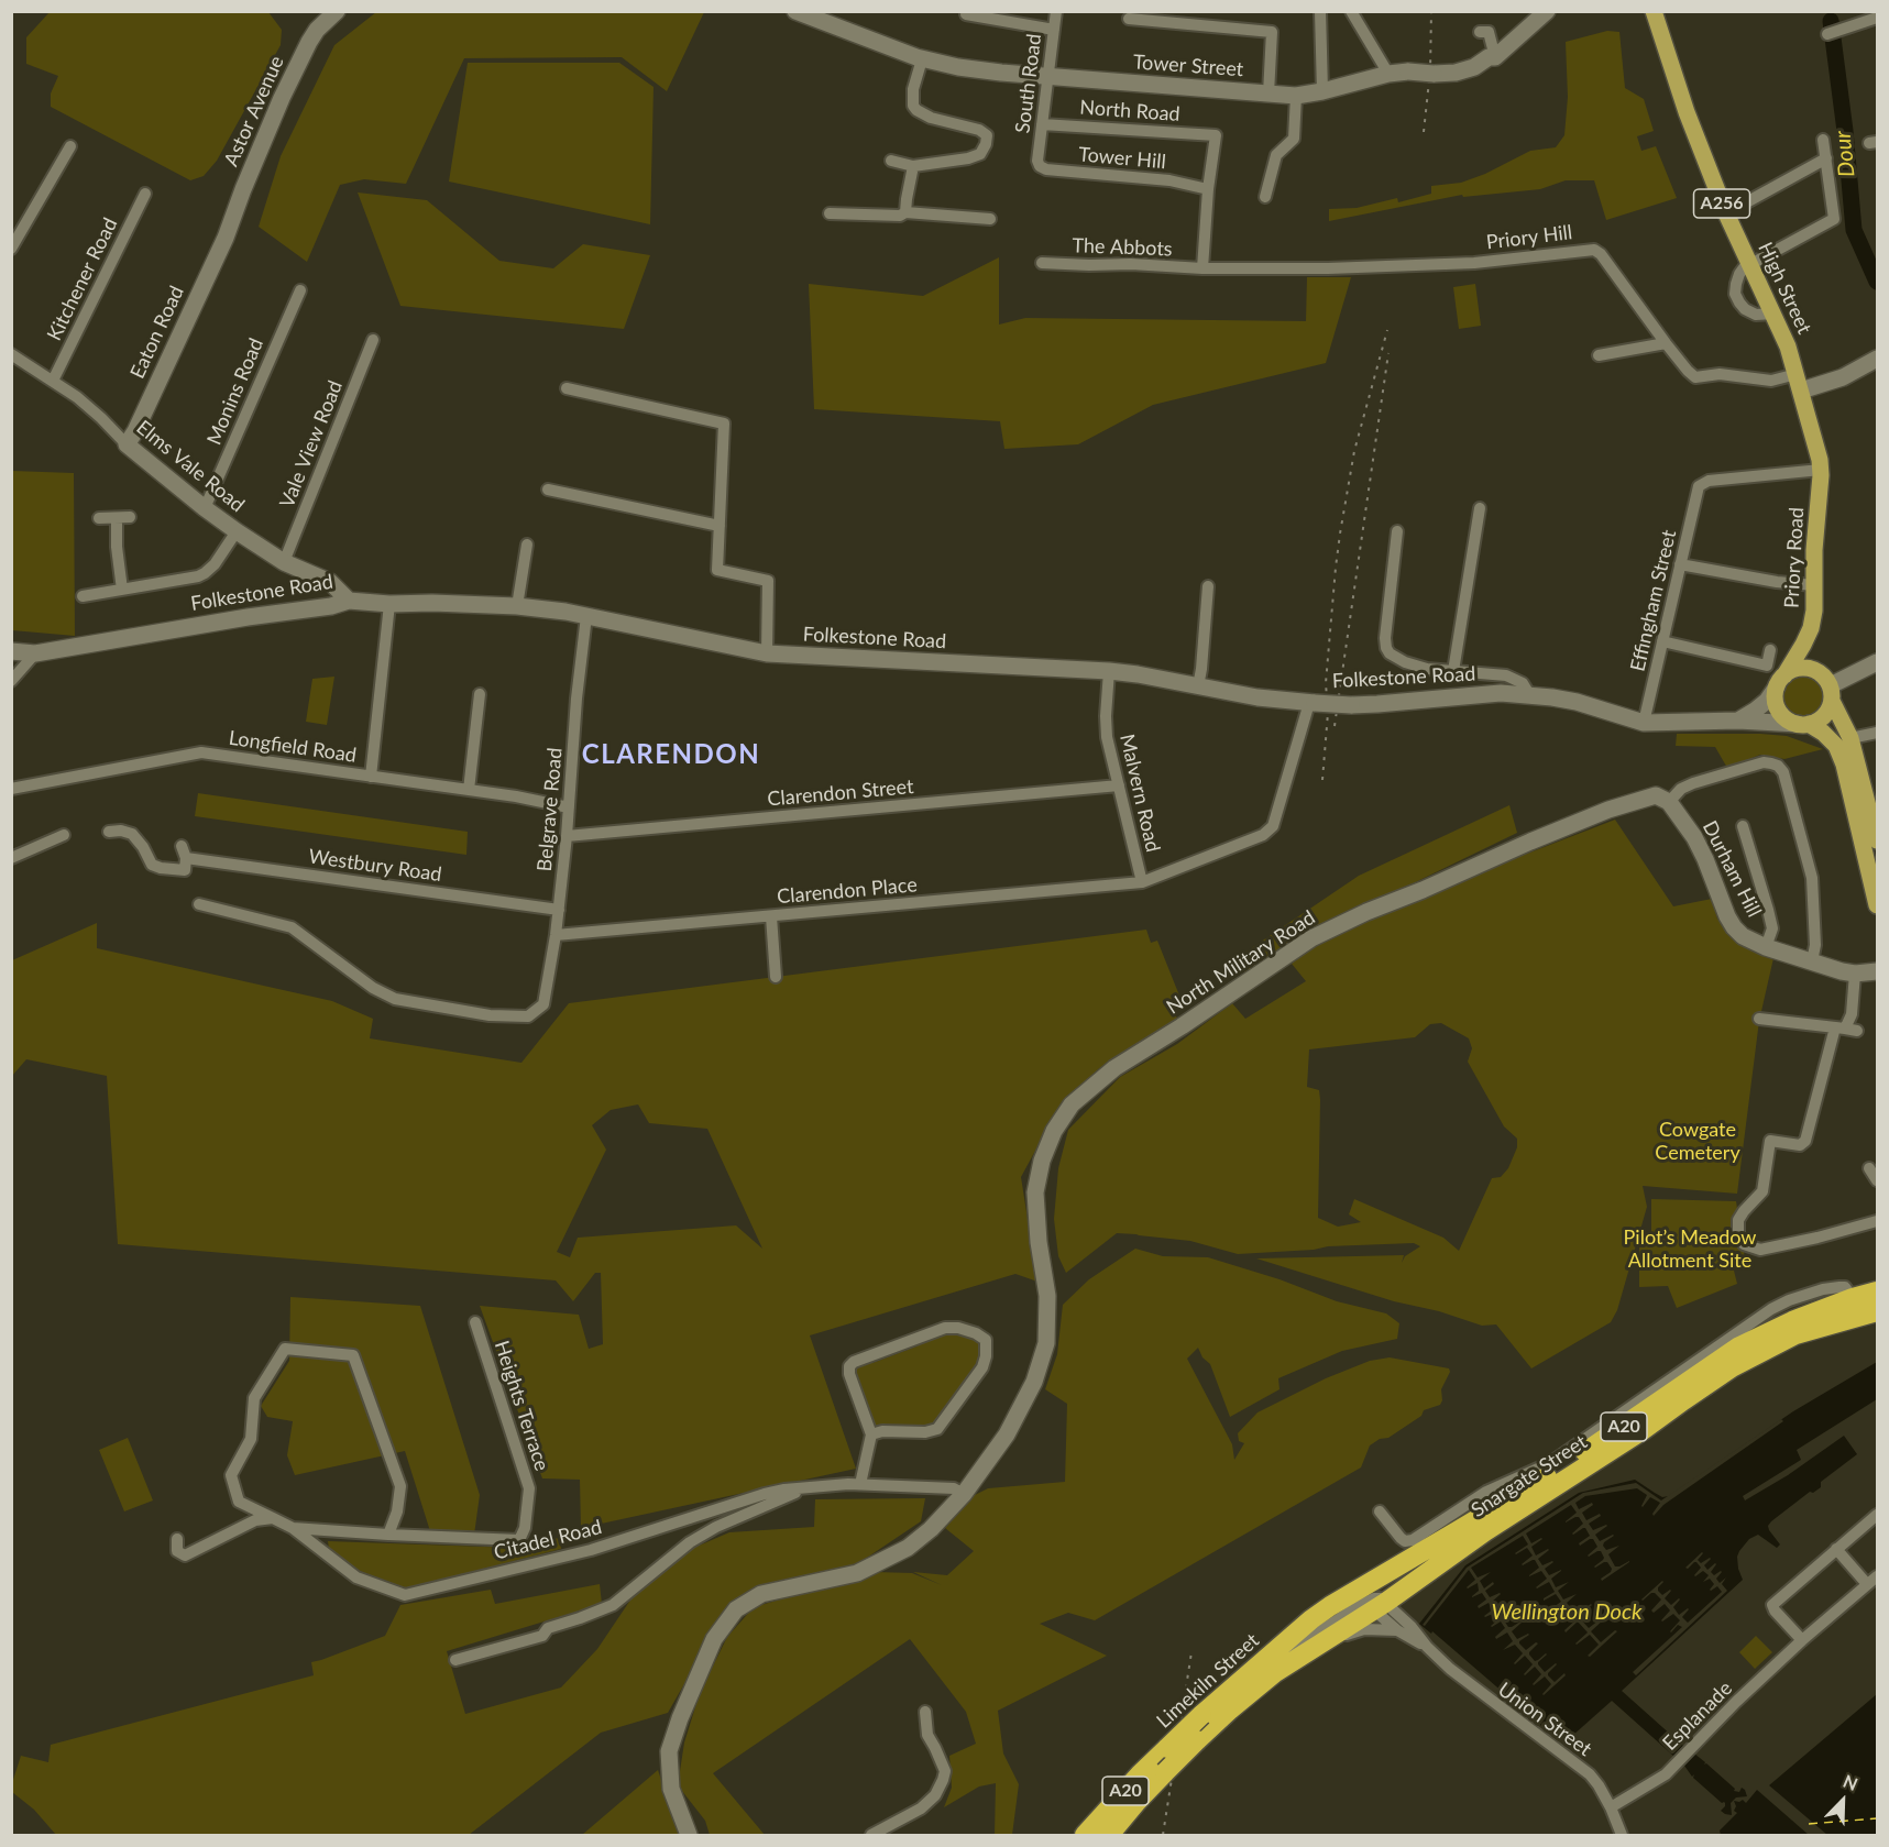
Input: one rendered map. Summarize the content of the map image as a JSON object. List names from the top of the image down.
{
  "streets": {
    "highway": ["A20", "Snargate Street", "Limekiln Street"],
    "main road": ["A256", "High Street", "Priory Road"],
    "street": [
      "Tower Street",
      "South Road",
      "Astor Avenue",
      "North Road",
      "Tower Hill",
      "Priory Hill",
      "The Abbots",
      "Kitchener Road",
      "Eaton Road",
      "Monins Road",
      "Vale View Road",
      "Elms Vale Road",
      "Folkestone Road",
      "Effingham Street",
      "Longfield Road",
      "Clarendon Street",
      "Malvern Road",
      "Belgrave Road",
      "Westbury Road",
      "Durham Hill",
      "Clarendon Place",
      "North Military Road",
      "Heights Terrace",
      "Citadel Road",
      "Esplanade",
      "Union Street"
    ]
  },
  "crossings": [
    ["Tower Street", "South Road"],
    ["South Road", "North Road"],
    ["South Road", "Tower Hill"],
    ["Astor Avenue", "Eaton Road"],
    ["North Road", "Tower Hill"],
    ["Priory Hill", "The Abbots"],
    ["Priory Hill", "High Street"],
    ["Kitchener Road", "Elms Vale Road"],
    ["High Street", "Priory Road"],
    ["High Street", "Effingham Street"],
    ["Eaton Road", "Elms Vale Road"],
    ["Monins Road", "Elms Vale Road"],
    ["Vale View Road", "Elms Vale Road"],
    ["Elms Vale Road", "Folkestone Road"],
    ["Priory Road", "Folkestone Road"],
    ["Priory Road", "Effingham Street"],
    ["Folkestone Road", "Effingham Street"],
    ["Folkestone Road", "Malvern Road"],
    ["Folkestone Road", "Belgrave Road"],
    ["Folkestone Road", "Clarendon Place"],
    ["Longfield Road", "Belgrave Road"],
    ["Clarendon Street", "Malvern Road"],
    ["Clarendon Street", "Belgrave Road"],
    ["Malvern Road", "Clarendon Place"],
    ["Belgrave Road", "Westbury Road"],
    ["Belgrave Road", "Clarendon Place"],
    ["Durham Hill", "North Military Road"],
    ["North Military Road", "Citadel Road"],
    ["Heights Terrace", "Citadel Road"],
    ["Snargate Street", "Limekiln Street"],
    ["Snargate Street", "Union Street"],
    ["Limekiln Street", "Union Street"],
    ["Esplanade", "Union Street"]
  ],
  "districts": ["CLARENDON"],
  "water": ["Dour", "Wellington Dock"],
  "parks": ["Cowgate Cemetery", "Pilot’s Meadow Allotment Site"],
  "north": "top right"
}
